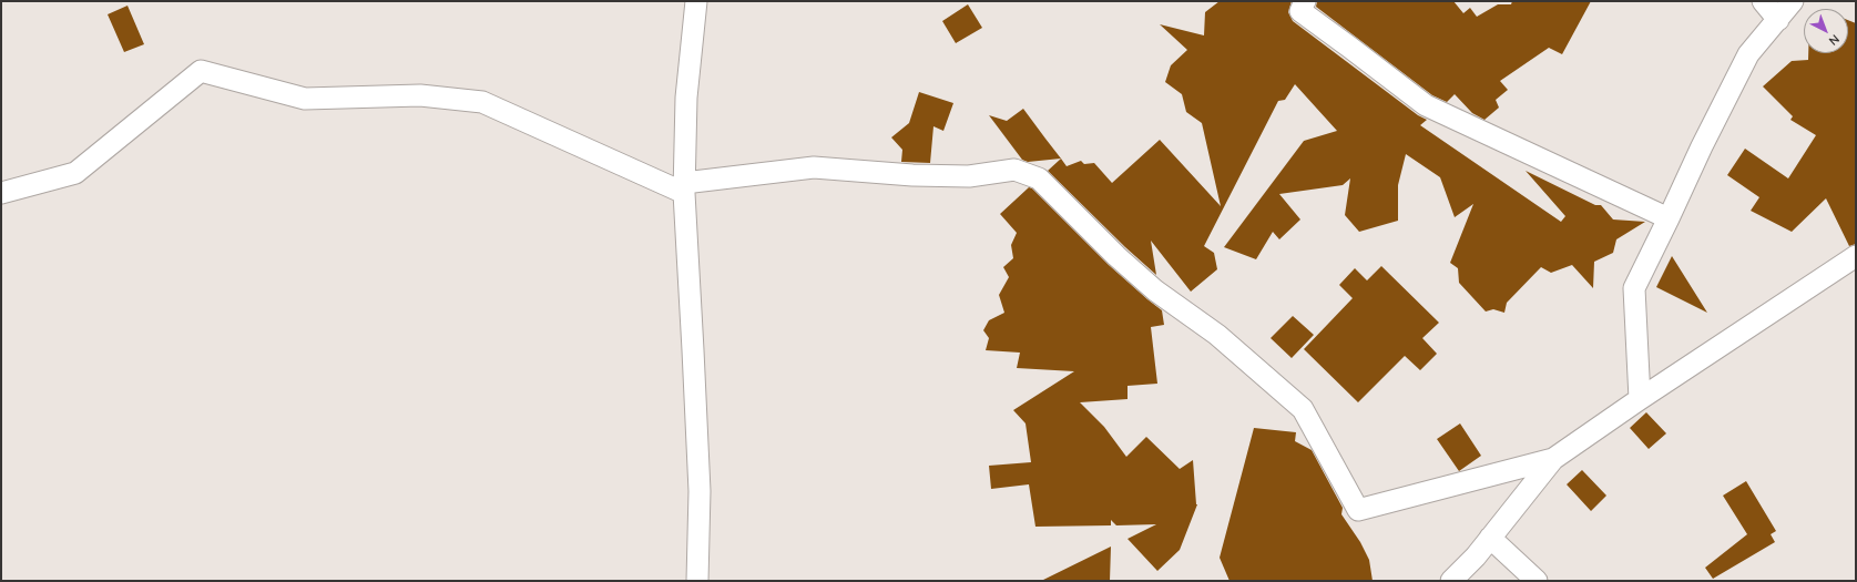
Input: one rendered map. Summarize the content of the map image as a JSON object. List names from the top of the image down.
{
  "north": "bottom right"
}
